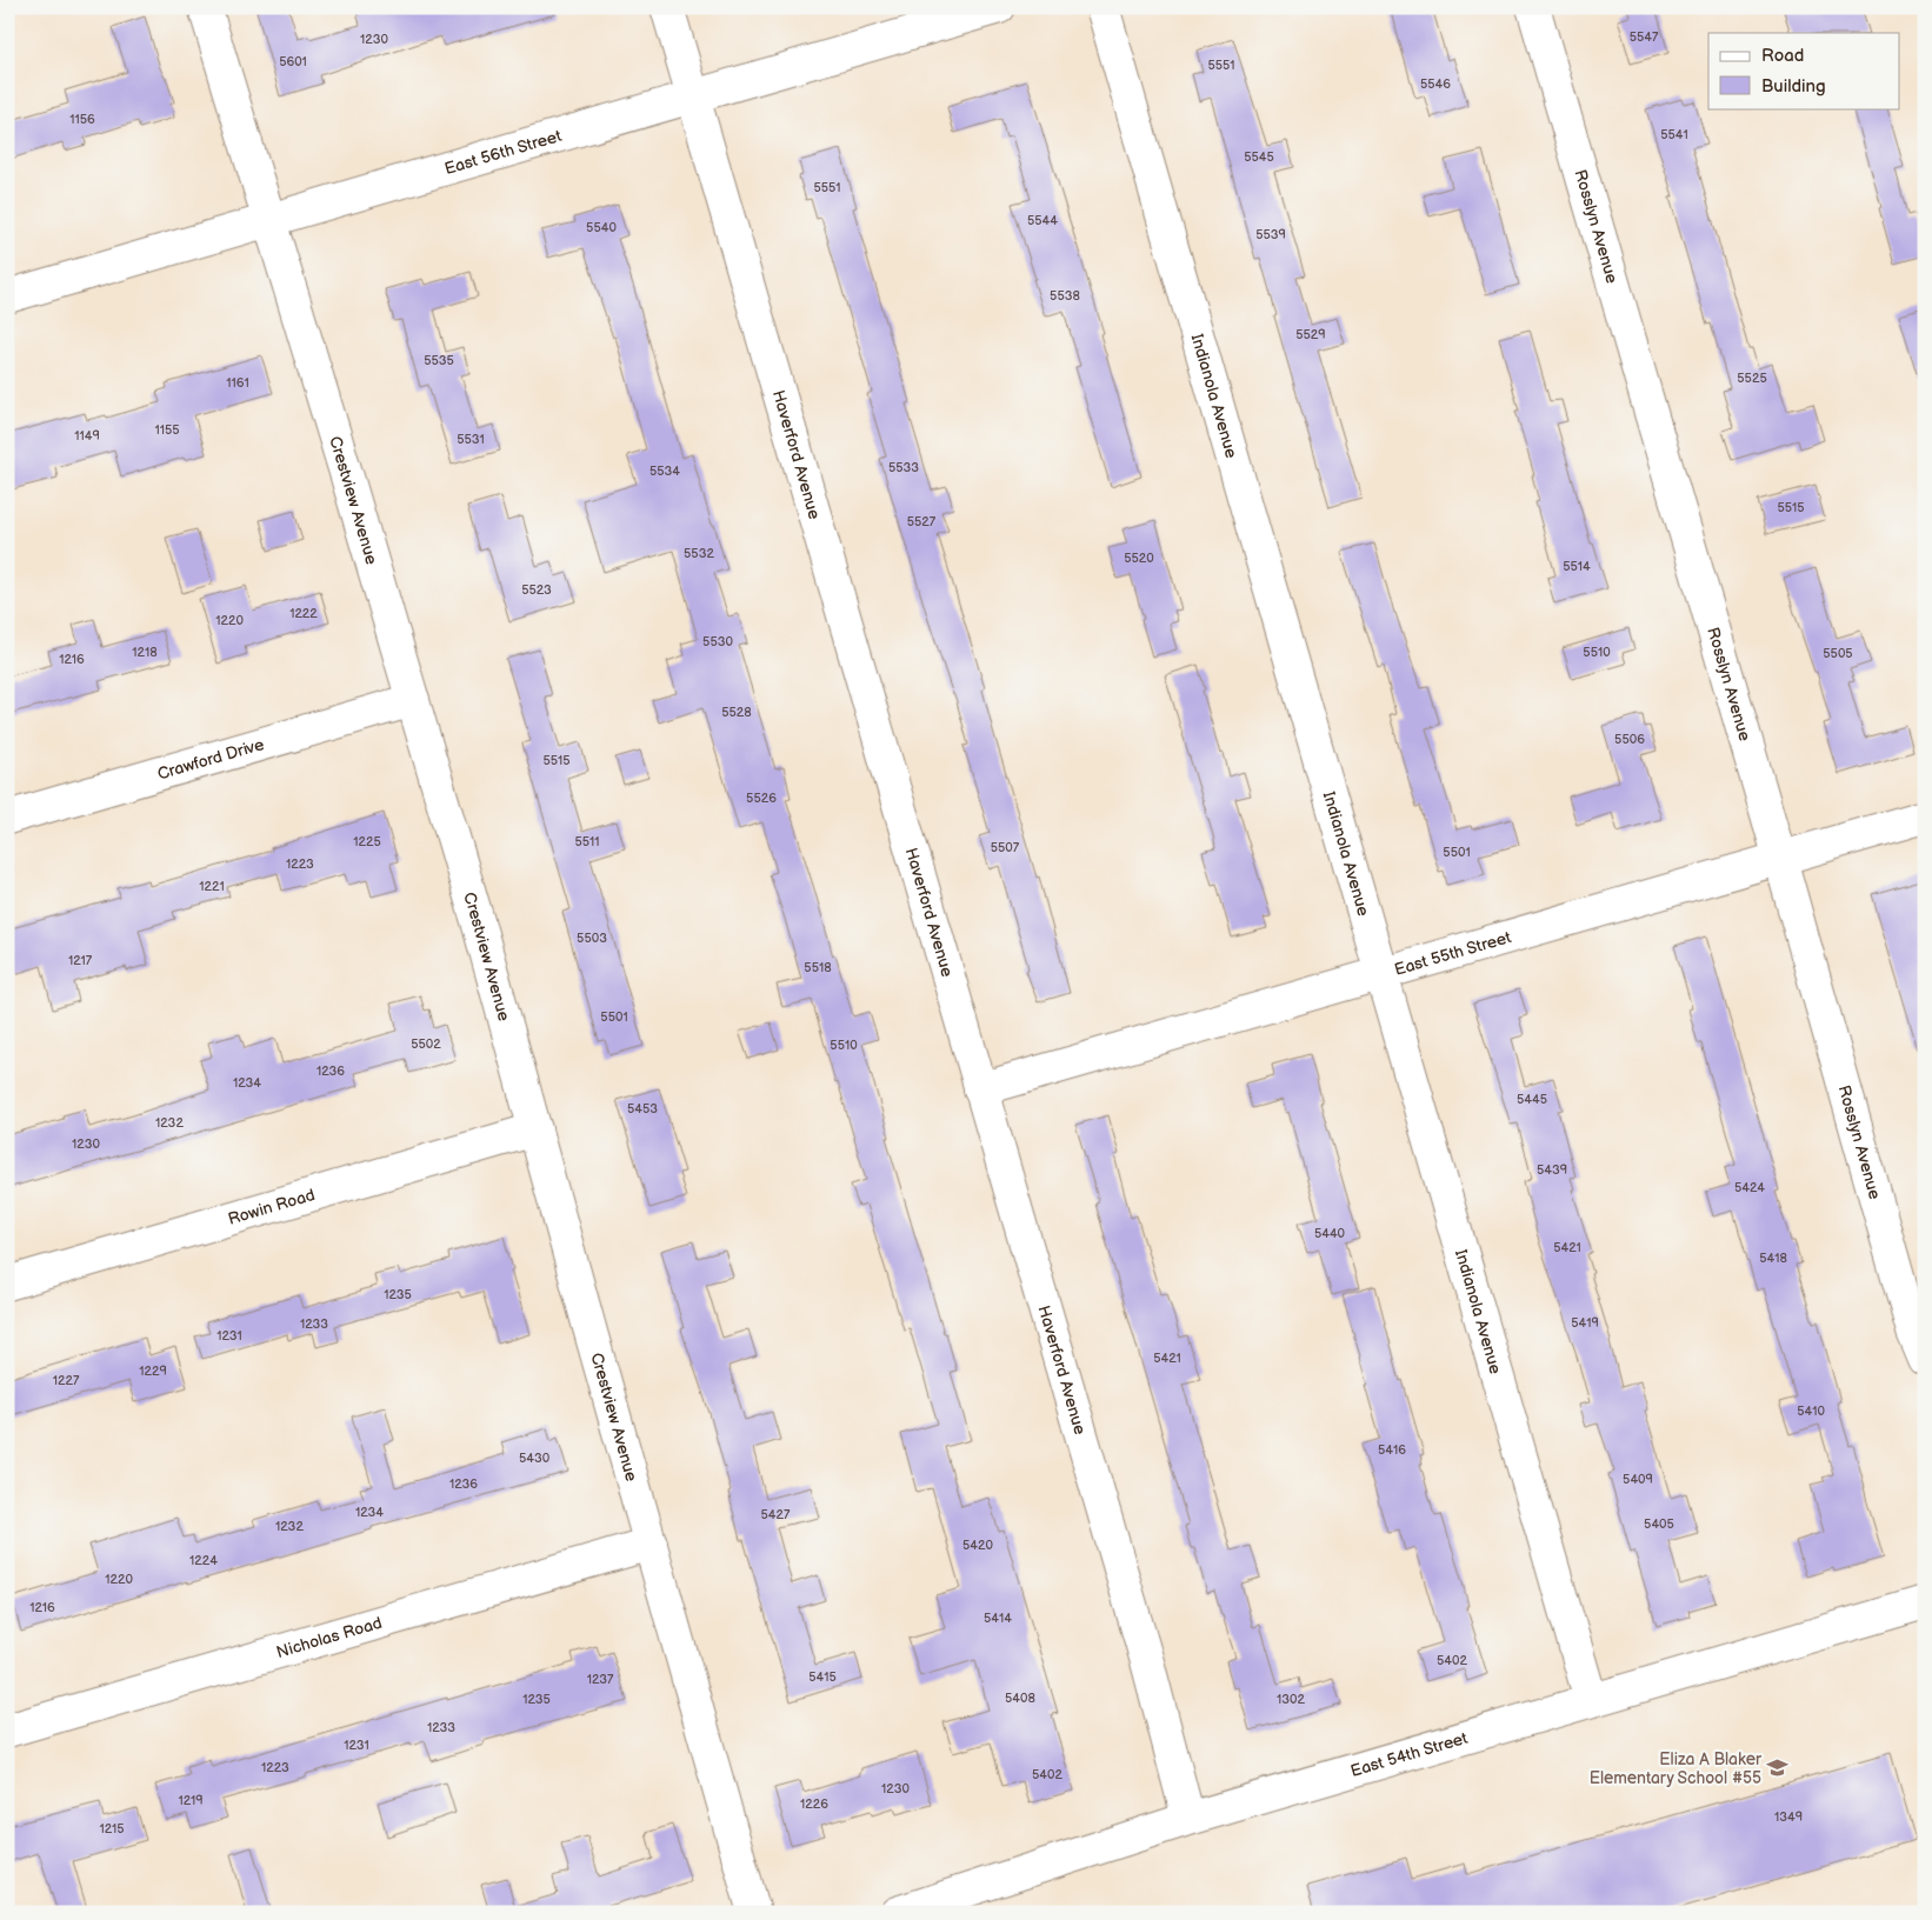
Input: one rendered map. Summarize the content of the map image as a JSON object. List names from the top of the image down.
{
  "streets": {
    "street": [
      "East 56th Street",
      "Rosslyn Avenue",
      "Indianola Avenue",
      "Haverford Avenue",
      "Crestview Avenue",
      "Crawford Drive",
      "East 55th Street",
      "Rowin Road",
      "Nicholas Road",
      "East 54th Street"
    ]
  },
  "crossings": [
    ["East 56th Street", "Haverford Avenue"],
    ["East 56th Street", "Crestview Avenue"],
    ["Rosslyn Avenue", "East 55th Street"],
    ["Indianola Avenue", "East 55th Street"],
    ["Indianola Avenue", "East 54th Street"],
    ["Haverford Avenue", "East 55th Street"],
    ["Haverford Avenue", "East 54th Street"],
    ["Crestview Avenue", "Crawford Drive"],
    ["Crestview Avenue", "Rowin Road"],
    ["Crestview Avenue", "Nicholas Road"]
  ],
  "places": {
    "school or university": ["Eliza A Blaker Elementary School #55"]
  },
  "house_numbers": [
    "5547",
    "1230",
    "5601",
    "5551",
    "5546",
    "1156",
    "5541",
    "5545",
    "5551",
    "5544",
    "5540",
    "5539",
    "5538",
    "5529",
    "5535",
    "5525",
    "1161",
    "1155",
    "1149",
    "5531",
    "5533",
    "5534",
    "5515",
    "5527",
    "5532",
    "5520",
    "5514",
    "5523",
    "1222",
    "1220",
    "5530",
    "1218",
    "5510",
    "5505",
    "1216",
    "5528",
    "5506",
    "5515",
    "5526",
    "1225",
    "5511",
    "5507",
    "5501",
    "1223",
    "1221",
    "5503",
    "1217",
    "5518",
    "5501",
    "5502",
    "5510",
    "1236",
    "1234",
    "5445",
    "5453",
    "1232",
    "1230",
    "5439",
    "5424",
    "5440",
    "5421",
    "5418",
    "1235",
    "5419",
    "1233",
    "1231",
    "5421",
    "1229",
    "1227",
    "5410",
    "5416",
    "5430",
    "5409",
    "1236",
    "1234",
    "5427",
    "5405",
    "1232",
    "5420",
    "1224",
    "1220",
    "1216",
    "5414",
    "5402",
    "5415",
    "1237",
    "5408",
    "1235",
    "1302",
    "1233",
    "1231",
    "1223",
    "5402",
    "1230",
    "1219",
    "1226",
    "1349",
    "1215"
  ],
  "legend": ["Road", "Building"]
}
